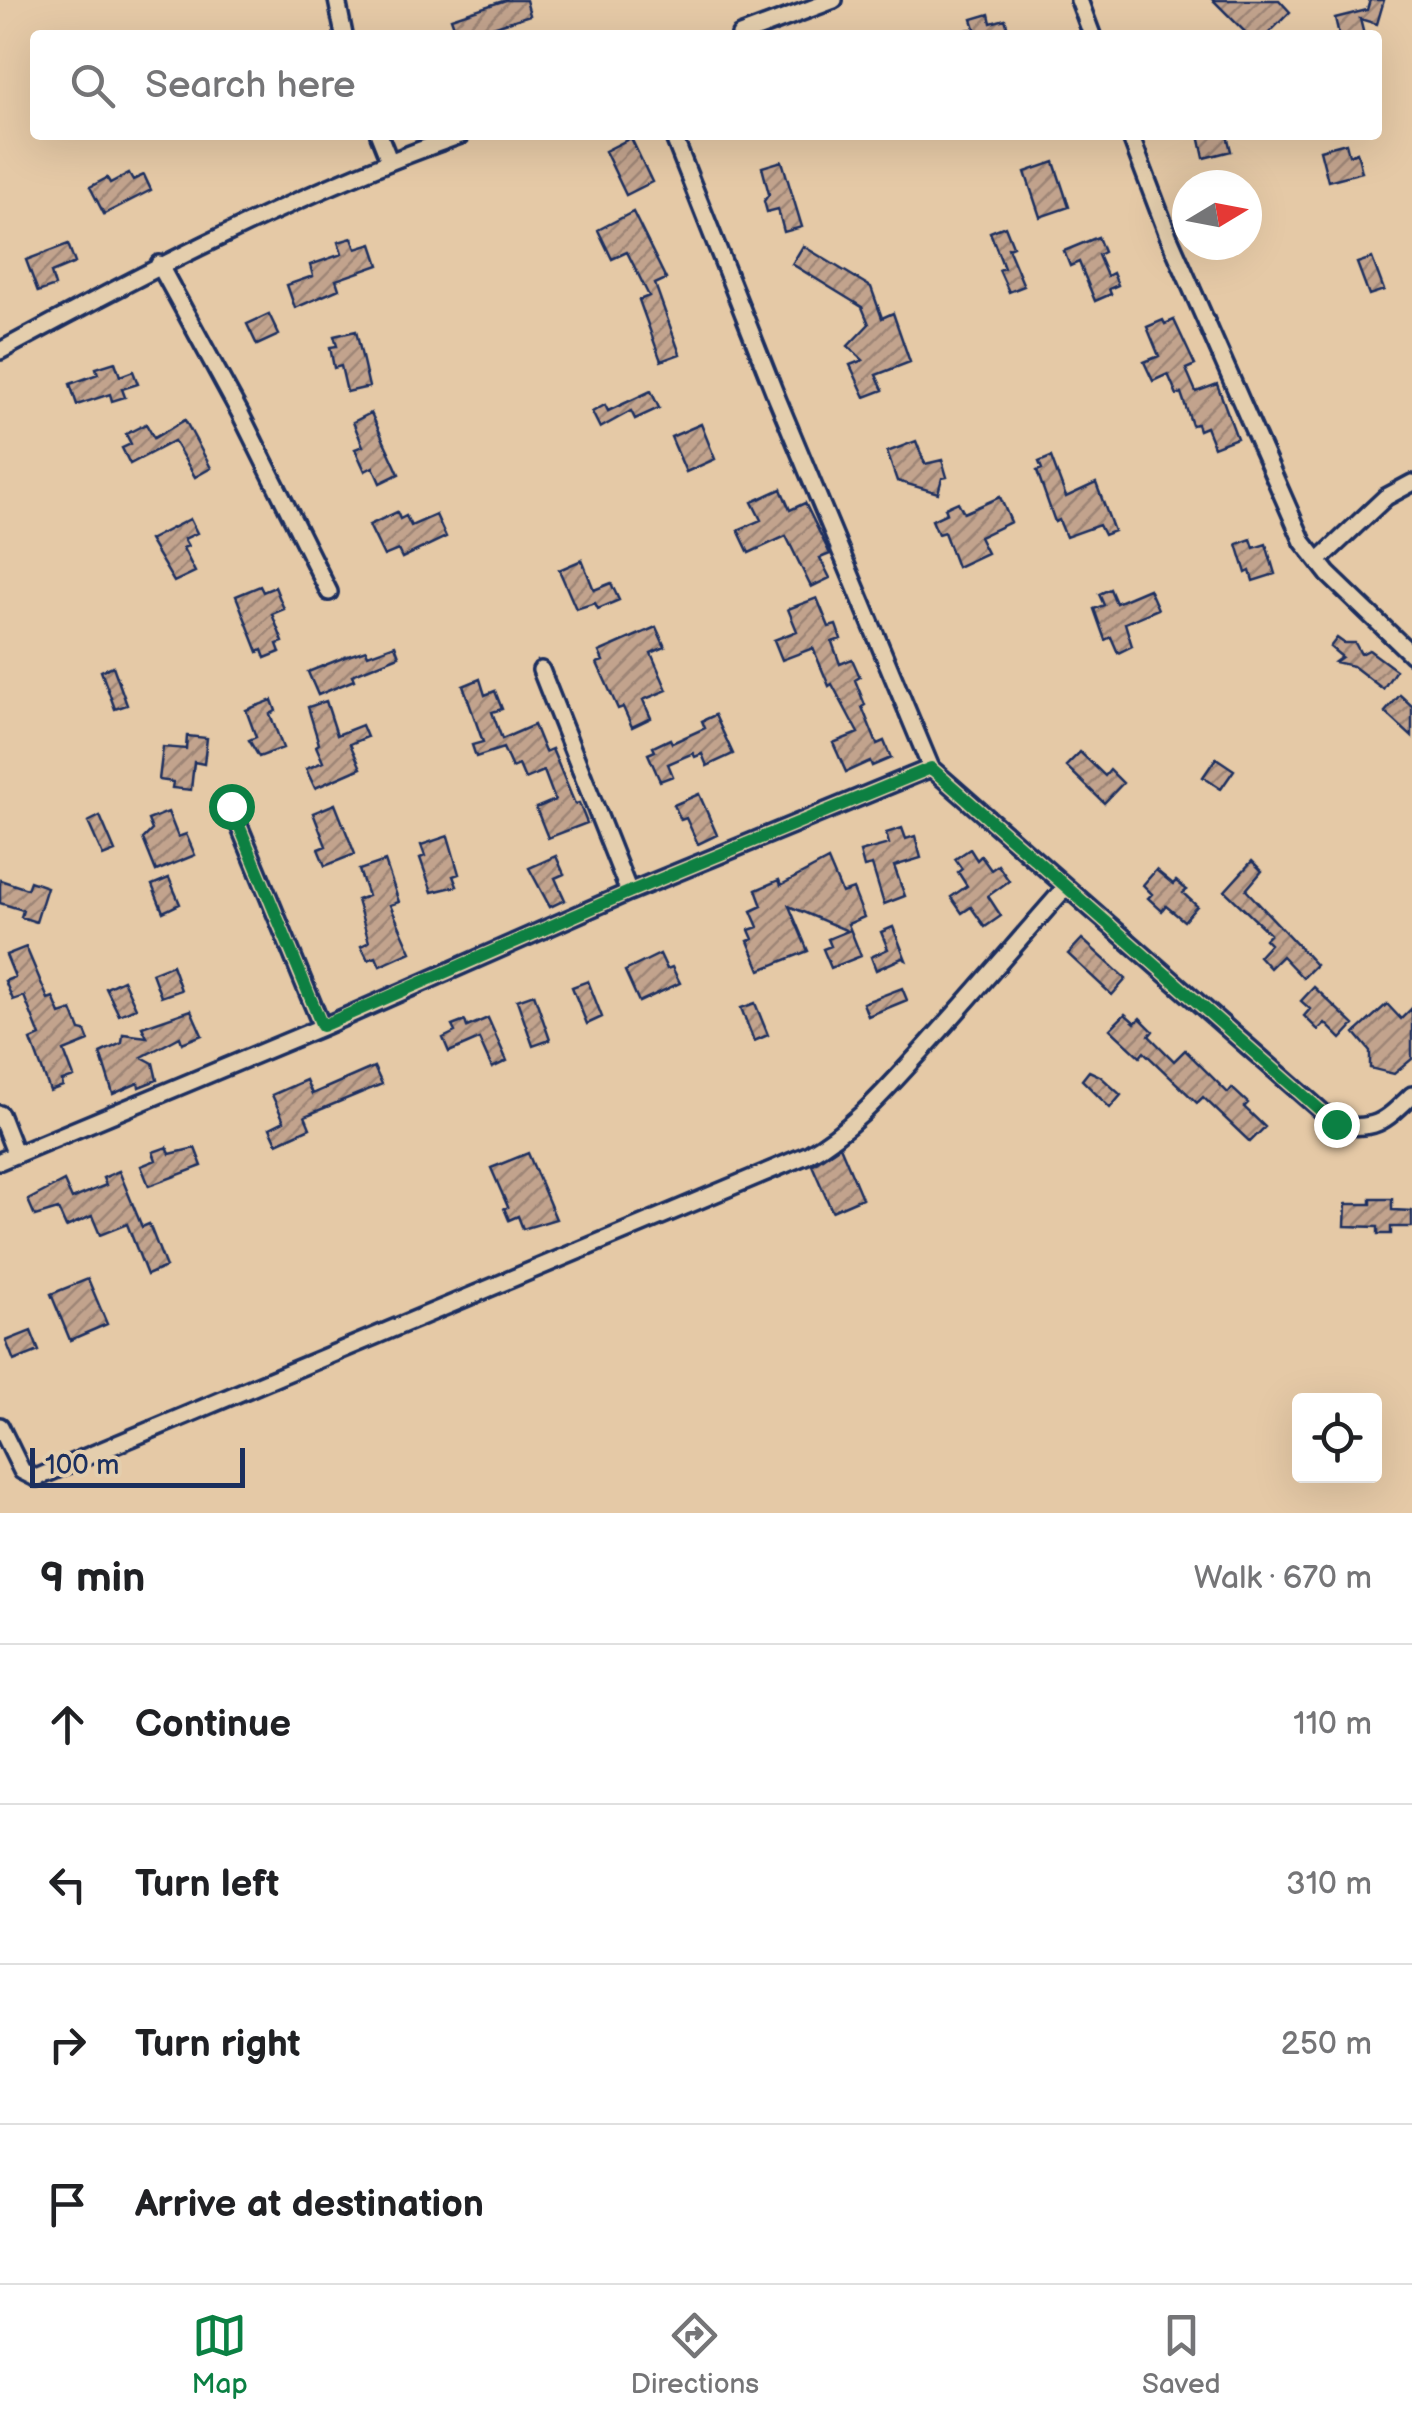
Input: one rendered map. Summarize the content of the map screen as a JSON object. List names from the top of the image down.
{
  "scale_bar": "100 m",
  "north": "right",
  "page": {
    "search": "Search here",
    "scale": "100 m",
    "heading": ["9 min", "Walk · 670 m"],
    "list": [
      ["Continue", "110 m"],
      ["Turn left", "310 m"],
      ["Turn right", "250 m"],
      "Arrive at destination"
    ],
    "nav": ["Map", "Directions", "Saved"]
  }
}
